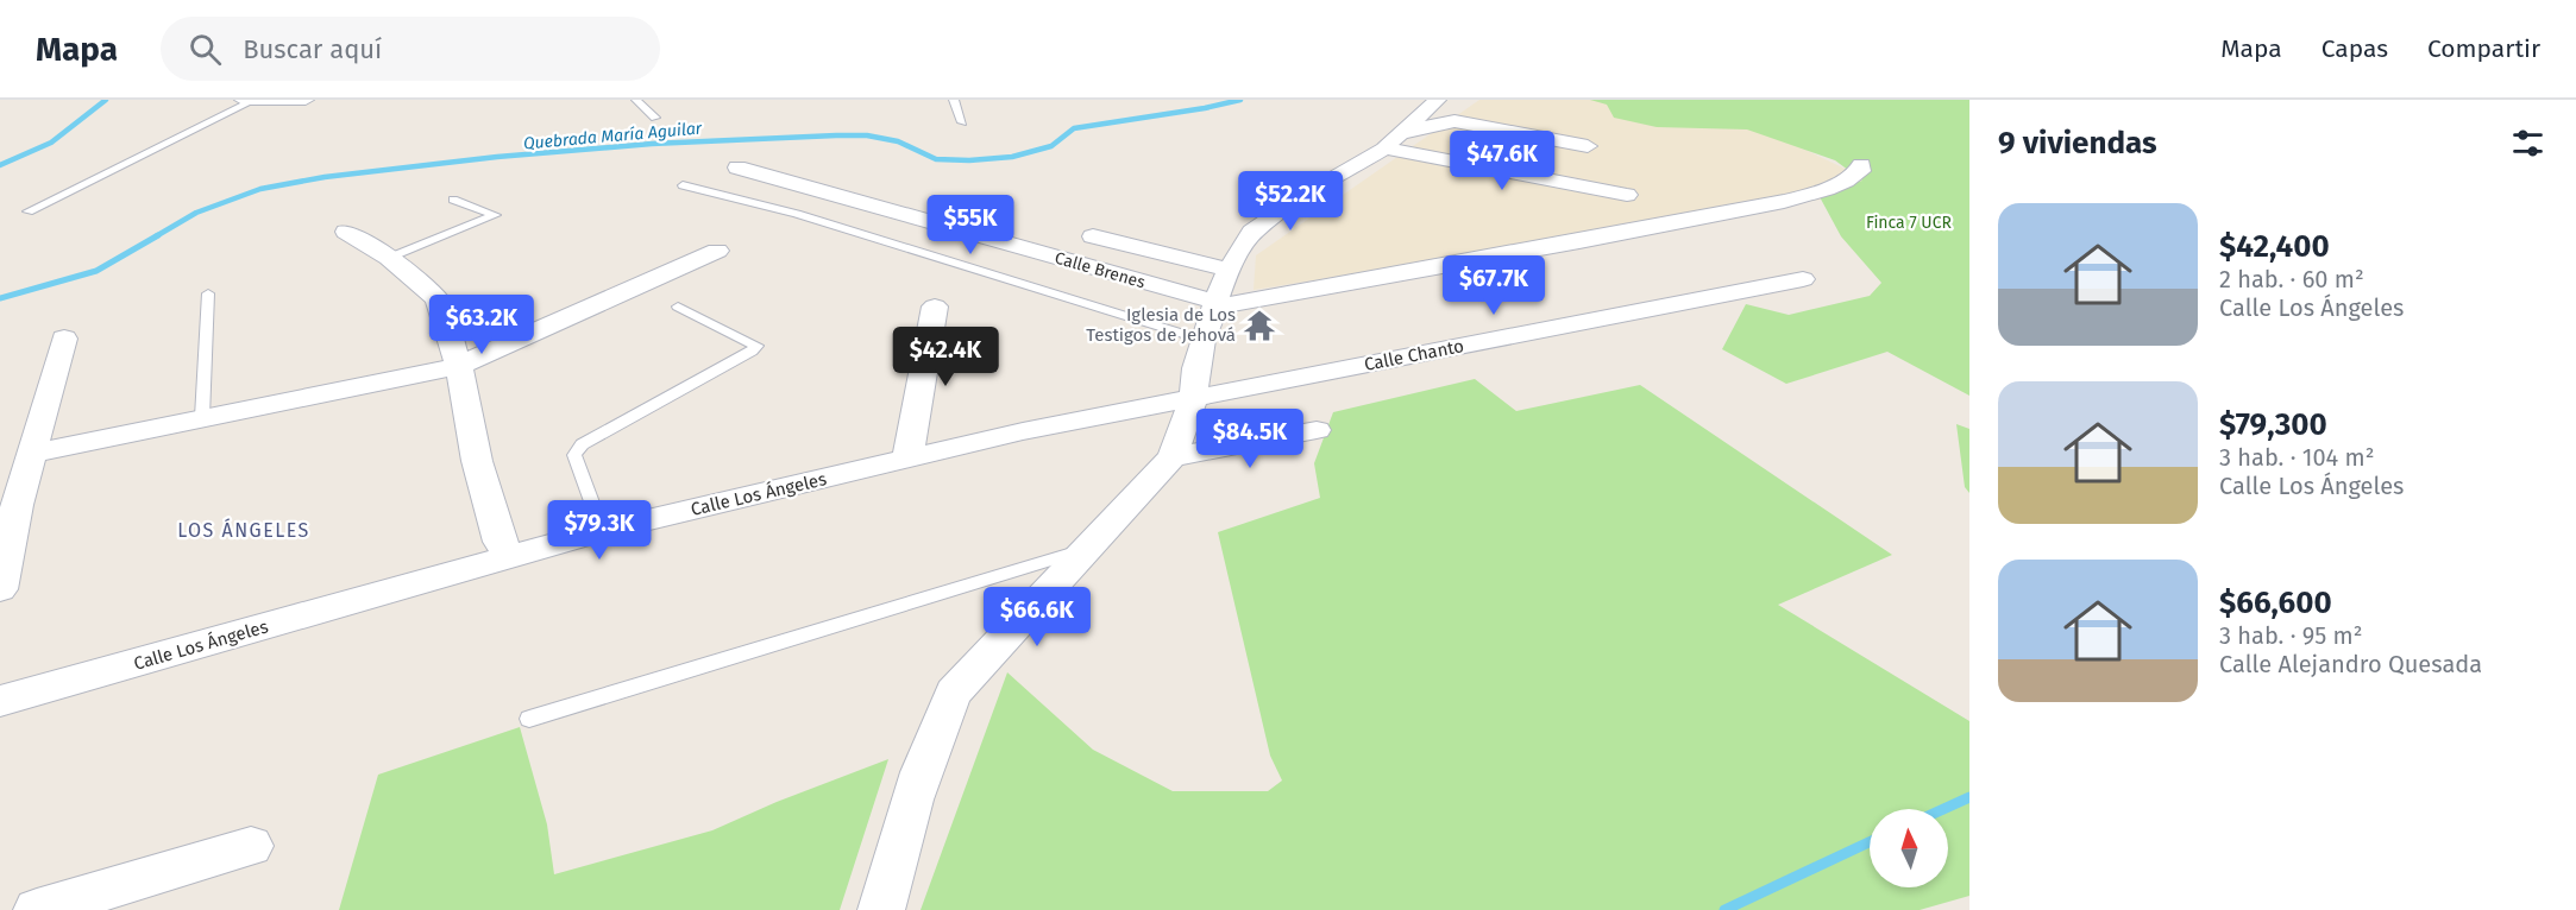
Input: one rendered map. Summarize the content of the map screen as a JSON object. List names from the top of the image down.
{
  "streets": {
    "street": ["Calle Brenes", "Calle Chanto", "Calle Los Ángeles"]
  },
  "crossings": [
    ["Calle Chanto", "Calle Los Ángeles"]
  ],
  "districts": ["LOS ÁNGELES"],
  "water": ["Quebrada María Aguilar"],
  "parks": ["Finca 7 UCR"],
  "places": {
    "temple": ["Iglesia de Los Testigos de Jehová"]
  },
  "north": "top",
  "page": {
    "header": "Mapa",
    "search": "Buscar aquí",
    "nav": ["Mapa", "Capas", "Compartir"],
    "heading": "9 viviendas",
    "price": [
      "$47.6K",
      "$52.2K",
      "$55K",
      "$67.7K",
      "$63.2K",
      "$42.4K",
      "$84.5K",
      "$79.3K",
      "$66.6K"
    ],
    "list": [
      {
        "name": "$42,400",
        "note": "2 hab. · 60 m² · Calle Los Ángeles"
      },
      {
        "name": "$79,300",
        "note": "3 hab. · 104 m² · Calle Los Ángeles"
      },
      {
        "name": "$66,600",
        "note": "3 hab. · 95 m² · Calle Alejandro Quesada"
      }
    ]
  }
}
